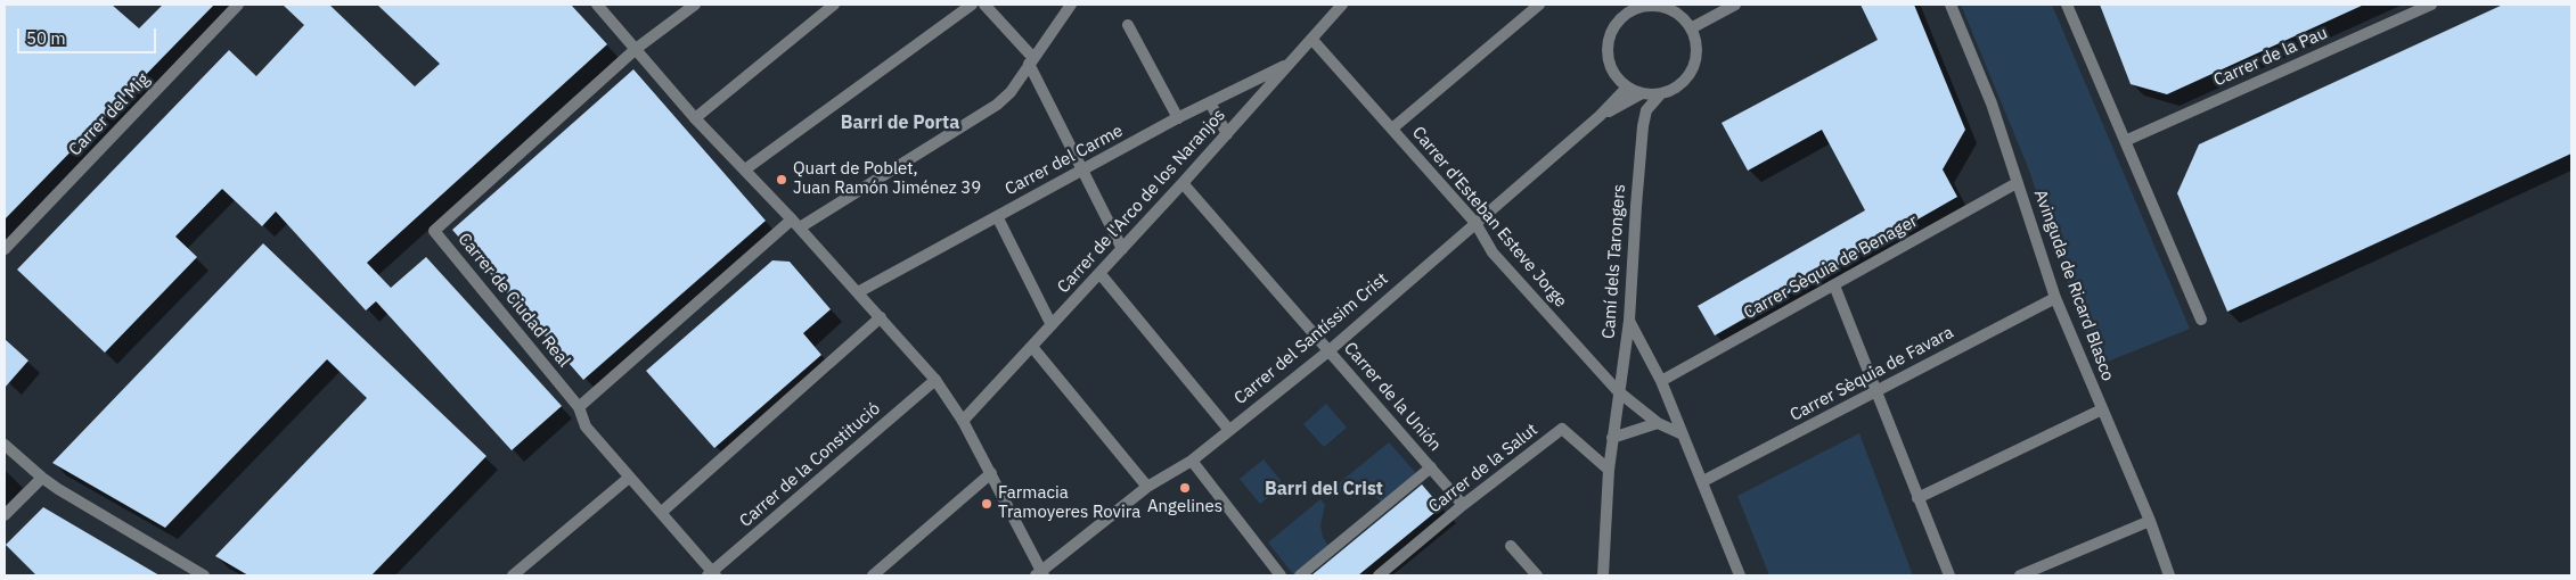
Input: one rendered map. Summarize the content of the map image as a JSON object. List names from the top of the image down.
{
  "streets": {
    "street": [
      "Carrer de la Pau",
      "Carrer del Mig",
      "Carrer del Carme",
      "Carrer de l'Arco de los Naranjos",
      "Carrer d'Esteban Esteve Jorge",
      "Camí dels Tarongers",
      "Carrer Sèquia de Benager",
      "Avinguda de Ricard Blasco",
      "Carrer de Ciudad Real",
      "Carrer del Santíssim Crist",
      "Carrer Sèquia de Favara",
      "Carrer de la Unión",
      "Carrer de la Constitució",
      "Carrer de la Salut"
    ]
  },
  "crossings": [
    ["Carrer del Carme", "Carrer de l'Arco de los Naranjos"],
    ["Carrer de l'Arco de los Naranjos", "Carrer d'Esteban Esteve Jorge"],
    ["Carrer de l'Arco de los Naranjos", "Carrer de la Unión"],
    ["Carrer d'Esteban Esteve Jorge", "Camí dels Tarongers"],
    ["Carrer d'Esteban Esteve Jorge", "Carrer del Santíssim Crist"],
    ["Camí dels Tarongers", "Carrer del Santíssim Crist"],
    ["Camí dels Tarongers", "Carrer de la Salut"],
    ["Carrer Sèquia de Benager", "Avinguda de Ricard Blasco"],
    ["Avinguda de Ricard Blasco", "Carrer Sèquia de Favara"],
    ["Carrer de Ciudad Real", "Carrer de la Constitució"],
    ["Carrer del Santíssim Crist", "Carrer de la Unión"],
    ["Carrer de la Unión", "Carrer de la Salut"]
  ],
  "districts": ["Barri de Porta", "Barri del Crist"],
  "places": ["Quart de Poblet, Juan Ramón Jiménez 39", "Angelines", "Farmacia Tramoyeres Rovira"],
  "scale_bar": "50 m"
}
